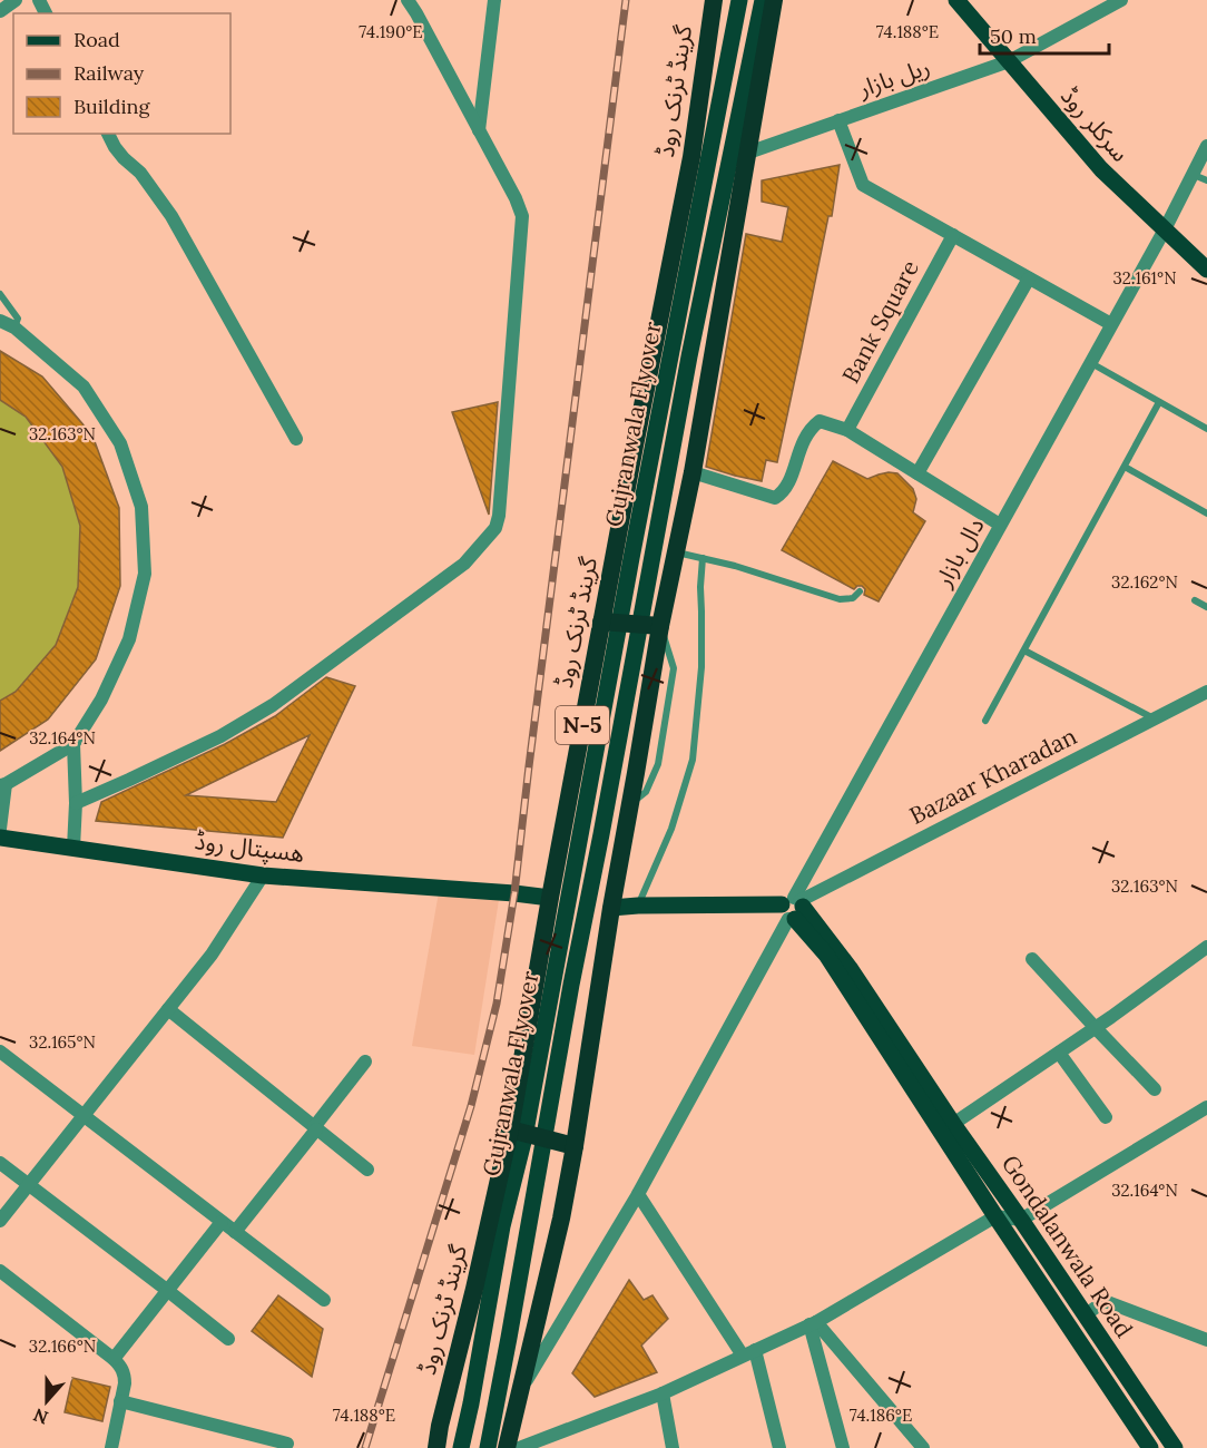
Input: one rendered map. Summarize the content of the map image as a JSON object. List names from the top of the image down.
{
  "streets": {
    "highway": ["گرینڈ ٹرنک روڈ", "N-5"],
    "main road": [
      "سرکلر روڈ",
      "Gujranwala Flyover",
      "ھسپتال روڈ",
      "Gondalanwala Road"
    ],
    "street": [
      "ریل بازار",
      "Bank Square",
      "دال بازار",
      "Bazaar Kharadan"
    ]
  },
  "crossings": [
    ["ریل بازار", "سرکلر روڈ"],
    ["ریل بازار", "N-5"],
    ["گرینڈ ٹرنک روڈ", "ھسپتال روڈ"],
    ["سرکلر روڈ", "دال بازار"],
    ["دال بازار", "N-5"],
    ["دال بازار", "Bazaar Kharadan"],
    ["دال بازار", "Gondalanwala Road"],
    ["Bazaar Kharadan", "Gondalanwala Road"]
  ],
  "legend": ["Road", "Railway", "Building"],
  "scale_bar": "50 m",
  "north": "bottom",
  "coordinates": [
    "74.190°E",
    "74.188°E",
    "32.161°N",
    "32.163°N",
    "32.162°N",
    "32.164°N",
    "32.165°N",
    "32.166°N",
    "74.186°E"
  ]
}
